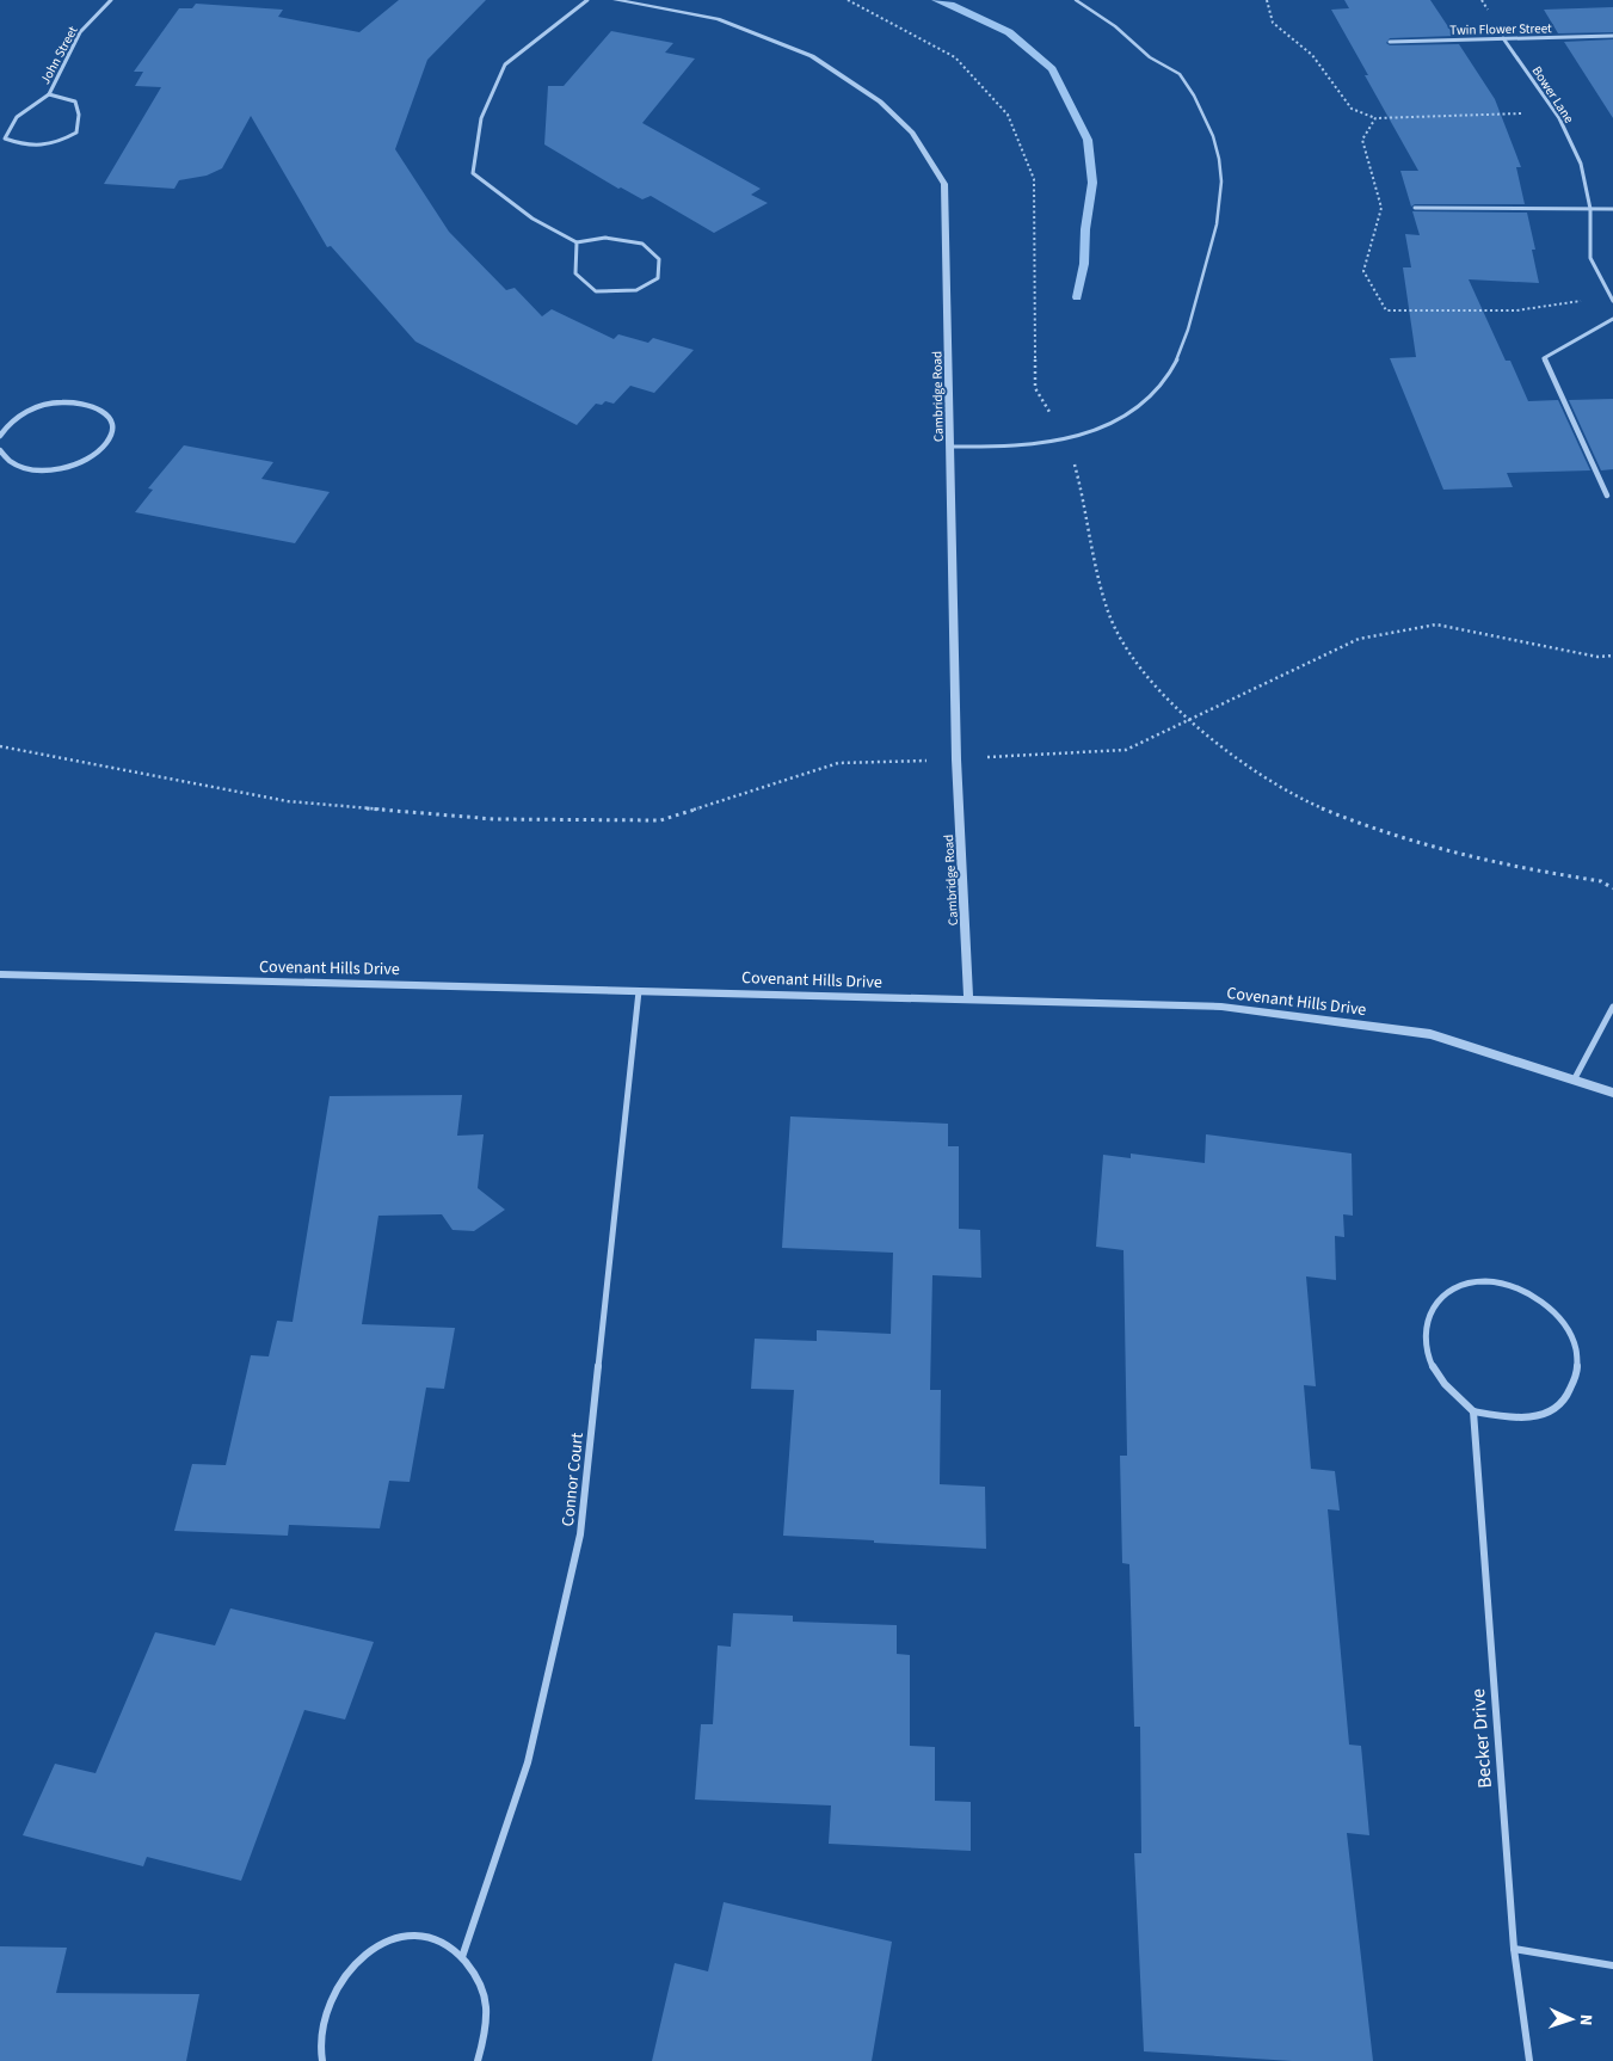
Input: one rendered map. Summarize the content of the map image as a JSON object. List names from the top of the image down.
{
  "streets": {
    "street": [
      "Twin Flower Street",
      "John Street",
      "Bower Lane",
      "Cambridge Road",
      "Covenant Hills Drive",
      "Connor Court",
      "Becker Drive"
    ]
  },
  "crossings": [
    ["Twin Flower Street", "Bower Lane"],
    ["Cambridge Road", "Covenant Hills Drive"],
    ["Covenant Hills Drive", "Connor Court"]
  ],
  "north": "right"
}
